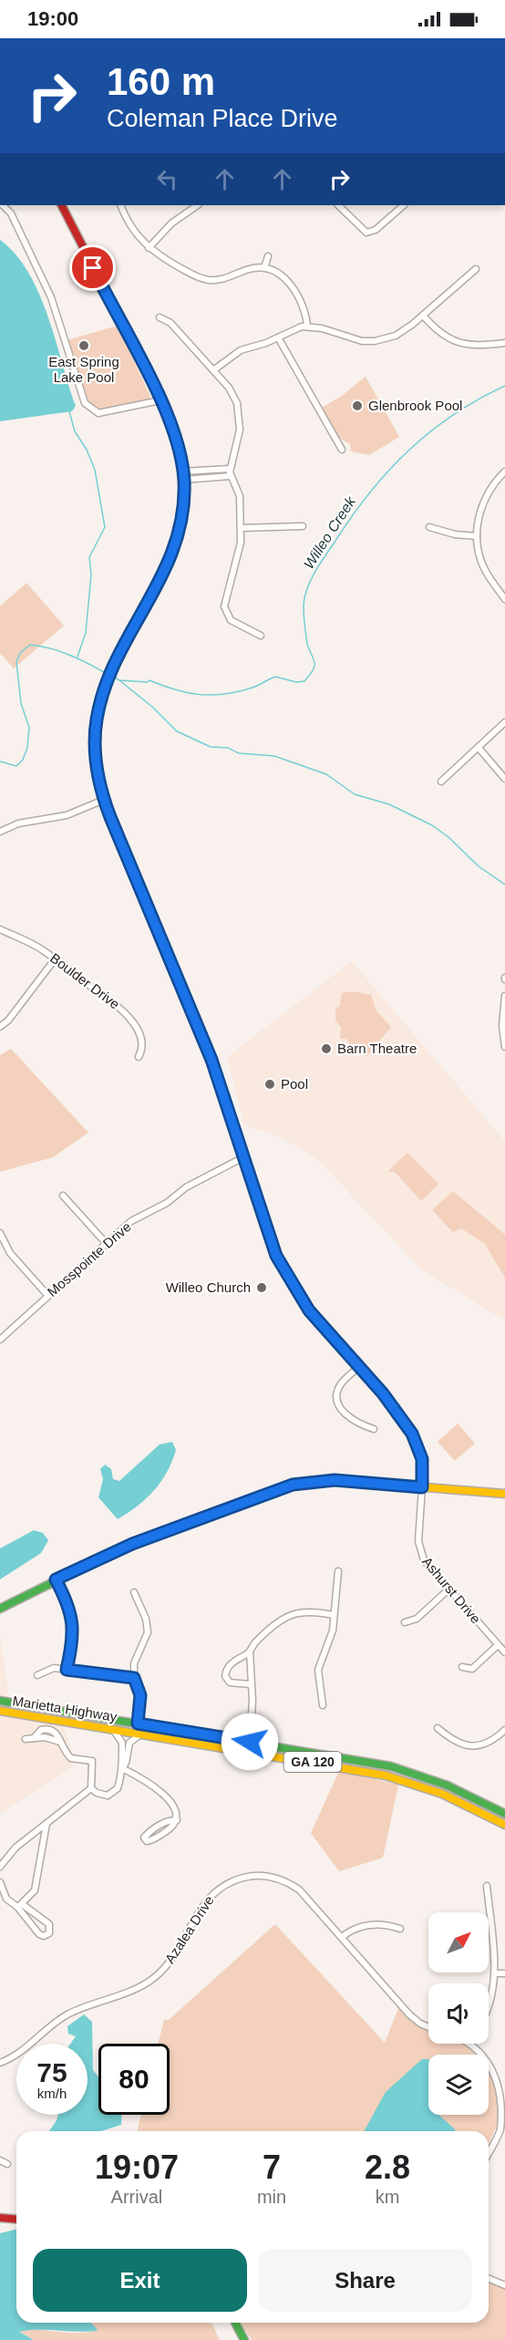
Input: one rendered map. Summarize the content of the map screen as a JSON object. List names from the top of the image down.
{
  "streets": {
    "main road": ["Marietta Highway", "GA 120"],
    "street": [
      "Boulder Drive",
      "Mosspointe Drive",
      "Ashurst Drive",
      "Azalea Drive"
    ]
  },
  "water": ["Willeo Creek"],
  "places": [
    "East Spring Lake Pool",
    "Glenbrook Pool",
    "Barn Theatre",
    "Pool",
    "Willeo Church"
  ],
  "north": "top right",
  "page": {
    "status": "19:00",
    "turn": ["160 m", "Coleman Place Drive"],
    "speed": "75 km/h",
    "limit": "80",
    "eta": [
      "19:07",
      "Arrival",
      "7",
      "min",
      "2.8",
      "km"
    ],
    "buttons": ["Exit", "Share"]
  }
}
